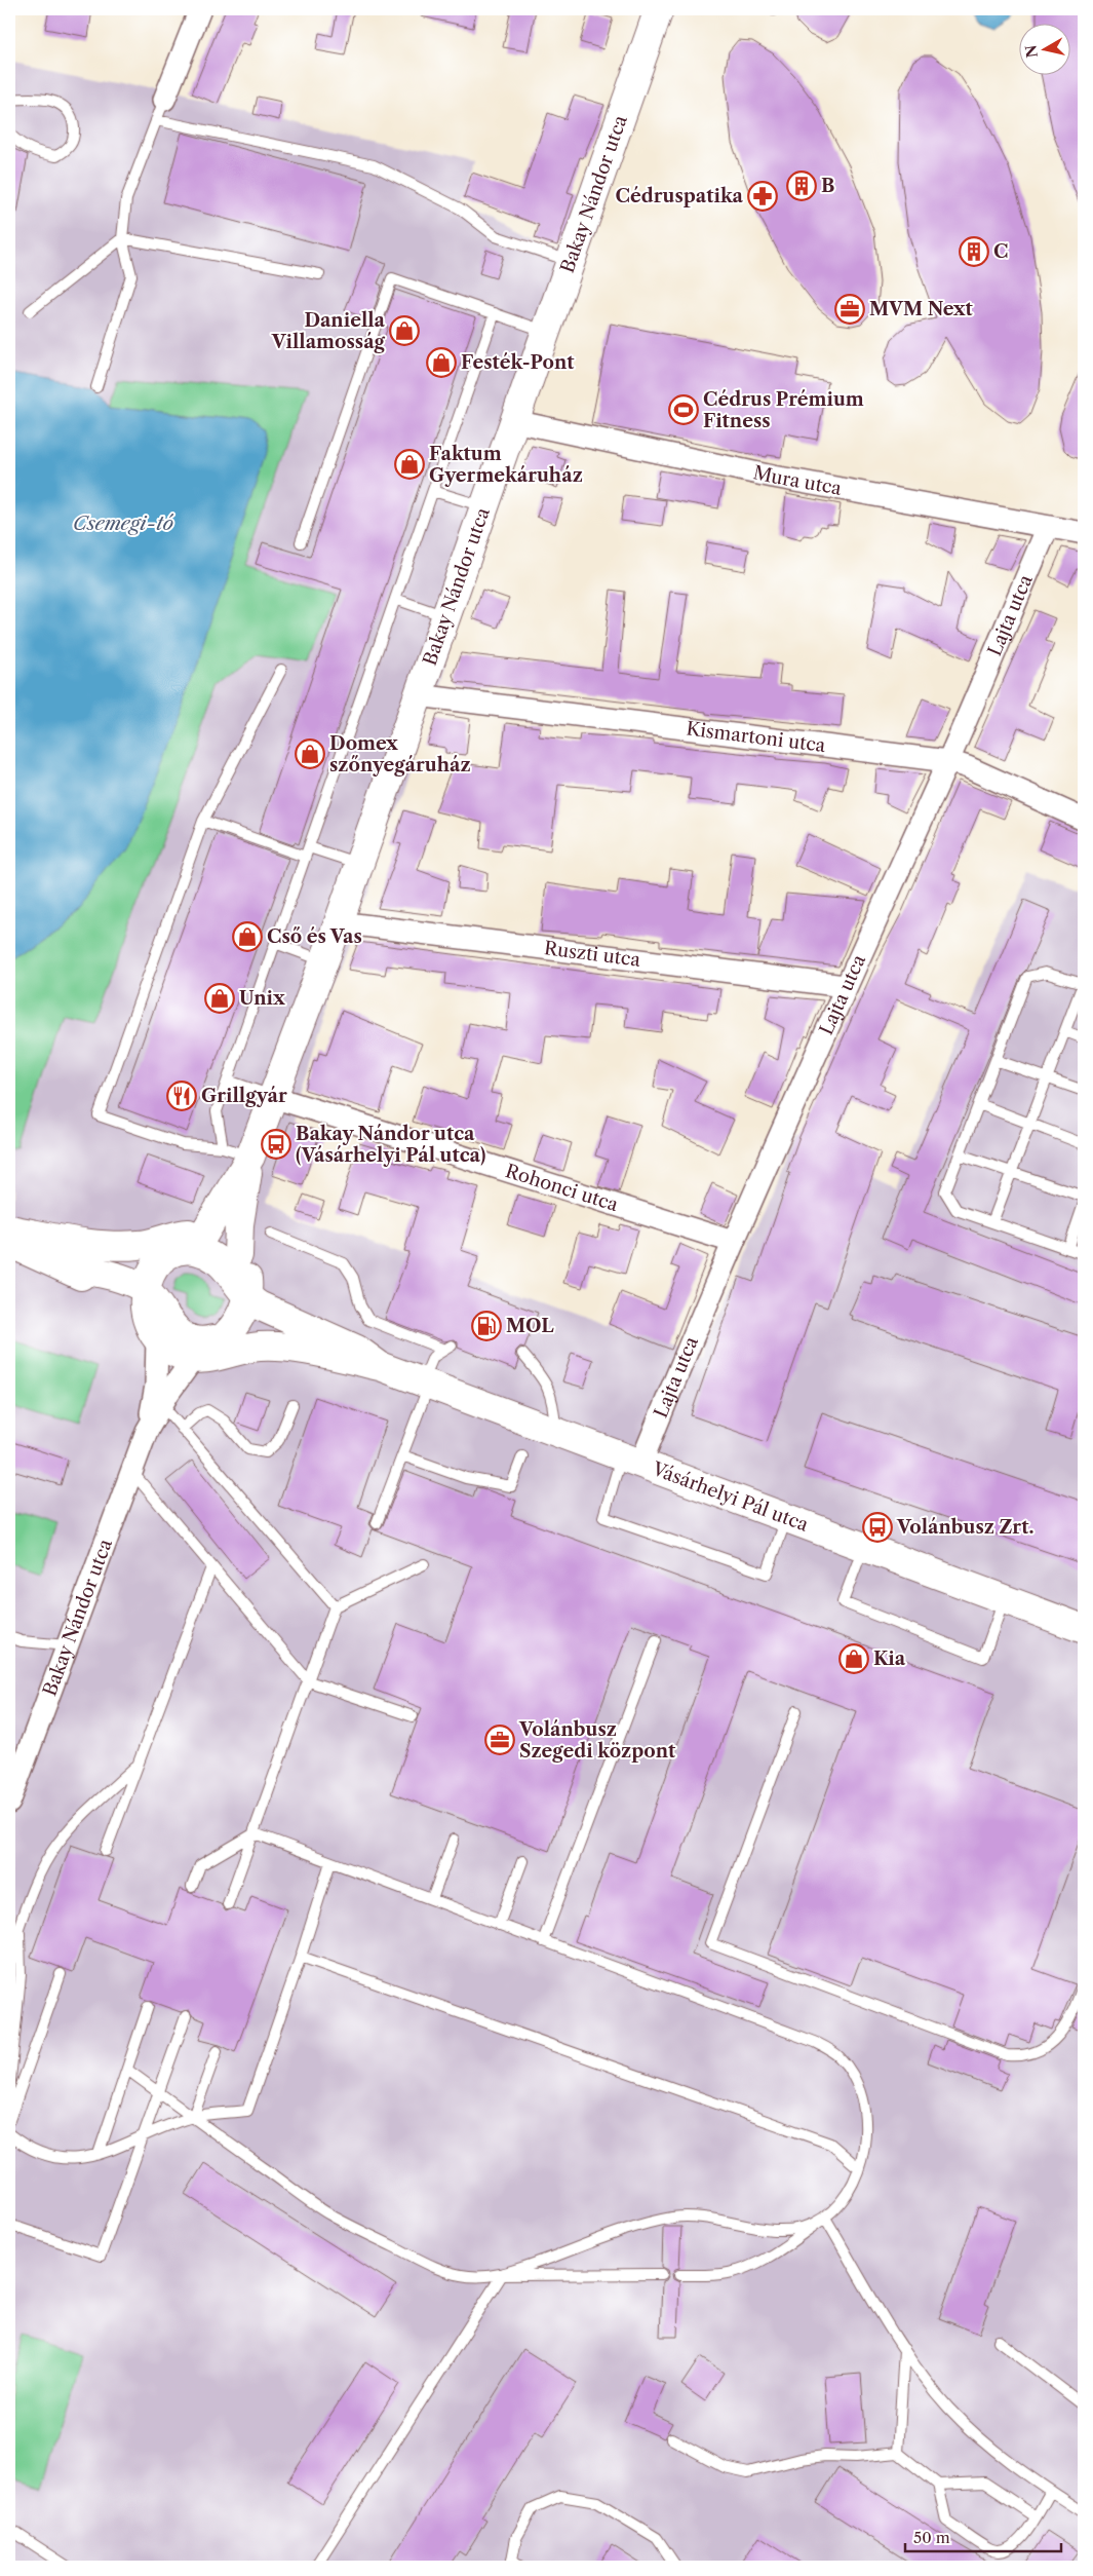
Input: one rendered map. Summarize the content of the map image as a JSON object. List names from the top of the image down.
{
  "streets": {
    "main road": ["Bakay Nándor utca", "Vásárhelyi Pál utca"],
    "street": [
      "Mura utca",
      "Lajta utca",
      "Kismartoni utca",
      "Ruszti utca",
      "Rohonci utca"
    ]
  },
  "crossings": [
    ["Bakay Nándor utca", "Mura utca"],
    ["Bakay Nándor utca", "Kismartoni utca"],
    ["Bakay Nándor utca", "Ruszti utca"],
    ["Bakay Nándor utca", "Rohonci utca"],
    ["Bakay Nándor utca", "Vásárhelyi Pál utca"],
    ["Mura utca", "Lajta utca"],
    ["Lajta utca", "Kismartoni utca"],
    ["Lajta utca", "Ruszti utca"],
    ["Lajta utca", "Rohonci utca"],
    ["Lajta utca", "Vásárhelyi Pál utca"]
  ],
  "water": ["Csemegi-tó"],
  "places": {
    "building": ["B", "C"],
    "pharmacy": ["Cédruspatika"],
    "office": ["MVM Next", "Volánbusz Szegedi központ"],
    "shop": [
      "Daniella Villamosság",
      "Festék-Pont",
      "Faktum Gyermekáruház",
      "Domex szőnyegáruház",
      "Cső és Vas",
      "Unix",
      "Kia"
    ],
    "sports": ["Cédrus Prémium Fitness"],
    "restaurant": ["Grillgyár"],
    "bus stop": ["Bakay Nándor utca (Vásárhelyi Pál utca)", "Volánbusz Zrt."],
    "fuel station": ["MOL"]
  },
  "scale_bar": "50 m",
  "north": "left"
}
